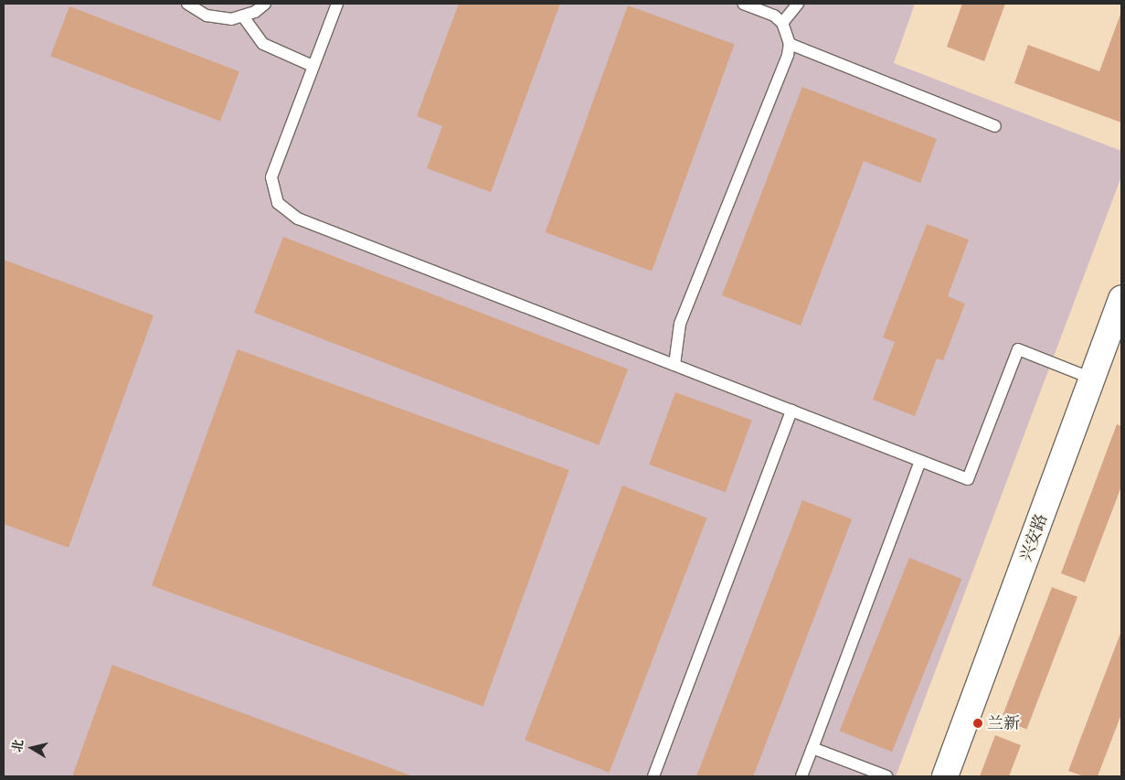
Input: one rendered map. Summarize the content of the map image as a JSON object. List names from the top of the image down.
{
  "streets": {
    "street": ["兴安路"]
  },
  "places": ["兰新"],
  "north": "left"
}
